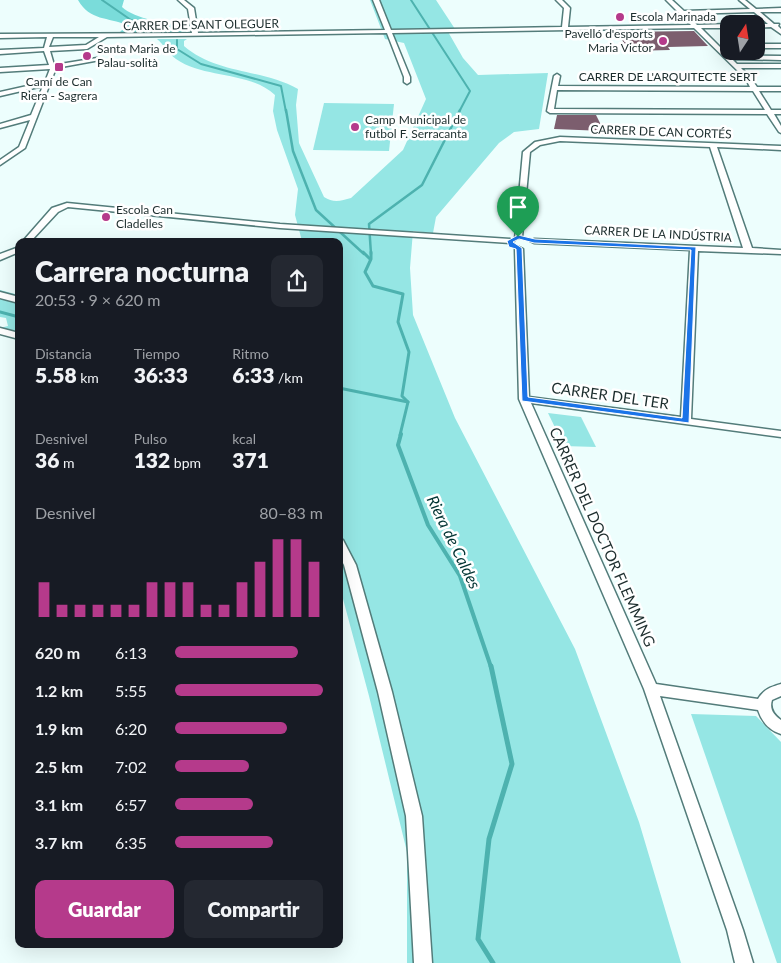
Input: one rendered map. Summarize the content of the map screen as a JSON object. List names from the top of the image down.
{
  "streets": {
    "street": [
      "CARRER DE SANT OLEGUER",
      "CARRER DE L'ARQUITECTE SERT",
      "CARRER DE CAN CORTÉS",
      "CARRER DE LA INDÚSTRIA",
      "CARRER DEL TER",
      "CARRER DEL DOCTOR FLEMMING"
    ]
  },
  "crossings": [
    ["CARRER DE CAN CORTÉS", "CARRER DEL DOCTOR FLEMMING"],
    ["CARRER DE LA INDÚSTRIA", "CARRER DEL DOCTOR FLEMMING"],
    ["CARRER DEL TER", "CARRER DEL DOCTOR FLEMMING"]
  ],
  "water": ["Riera de Caldes"],
  "places": {
    "other": [
      "Escola Marinada",
      "Pavelló d'esports Maria Victor",
      "Santa Maria de Palau-solità",
      "Camp Municipal de futbol F. Serracanta",
      "Escola Can Cladelles"
    ],
    "transit": ["Camí de Can Riera - Sagrera"]
  },
  "north": "top",
  "page": {
    "heading": ["Carrera nocturna", "20:53 · 9 × 620 m"],
    "stats": [
      ["Distancia", "5.58 km"],
      ["Tiempo", "36:33"],
      ["Ritmo", "6:33 /km"],
      ["Desnivel", "36 m"],
      ["Pulso", "132 bpm"],
      ["kcal", "371"]
    ],
    "chart": ["Desnivel", "80–83 m"],
    "list": [
      {
        "name": "620 m",
        "note": "6:13"
      },
      {
        "name": "1.2 km",
        "note": "5:55"
      },
      {
        "name": "1.9 km",
        "note": "6:20"
      },
      {
        "name": "2.5 km",
        "note": "7:02"
      },
      {
        "name": "3.1 km",
        "note": "6:57"
      },
      {
        "name": "3.7 km",
        "note": "6:35"
      }
    ],
    "buttons": ["Guardar", "Compartir"]
  }
}
